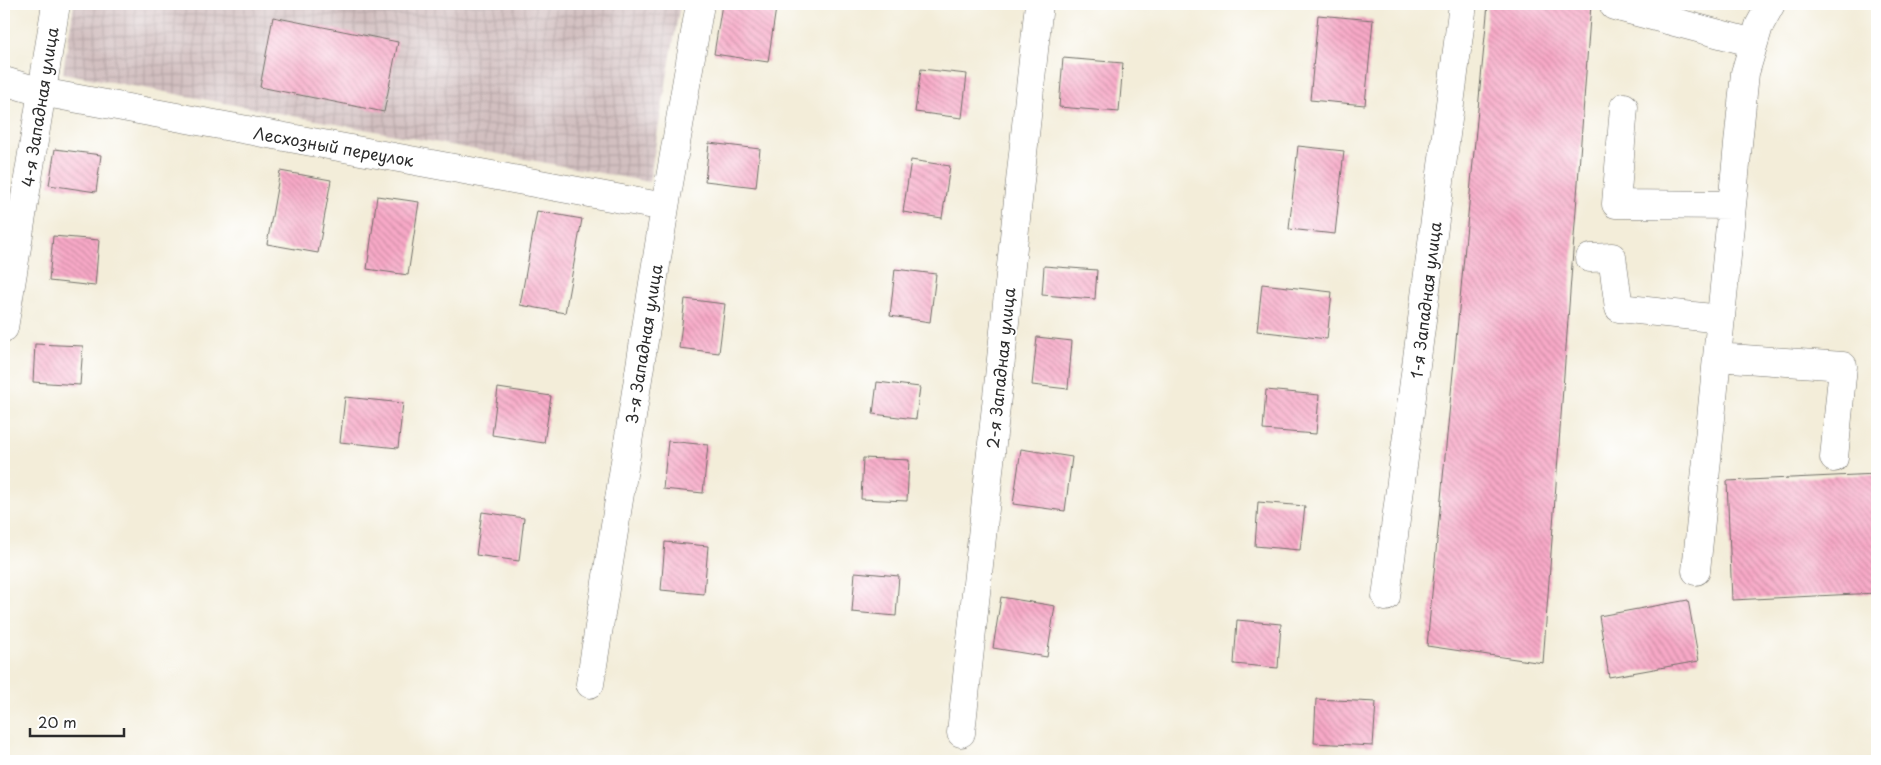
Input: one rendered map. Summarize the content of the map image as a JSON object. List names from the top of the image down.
{
  "streets": {
    "street": [
      "4-я Западная улица",
      "Лесхозный переулок",
      "1-я Западная улица",
      "3-я Западная улица",
      "2-я Западная улица"
    ]
  },
  "crossings": [
    ["4-я Западная улица", "Лесхозный переулок"],
    ["Лесхозный переулок", "3-я Западная улица"]
  ],
  "scale_bar": "20 m"
}
